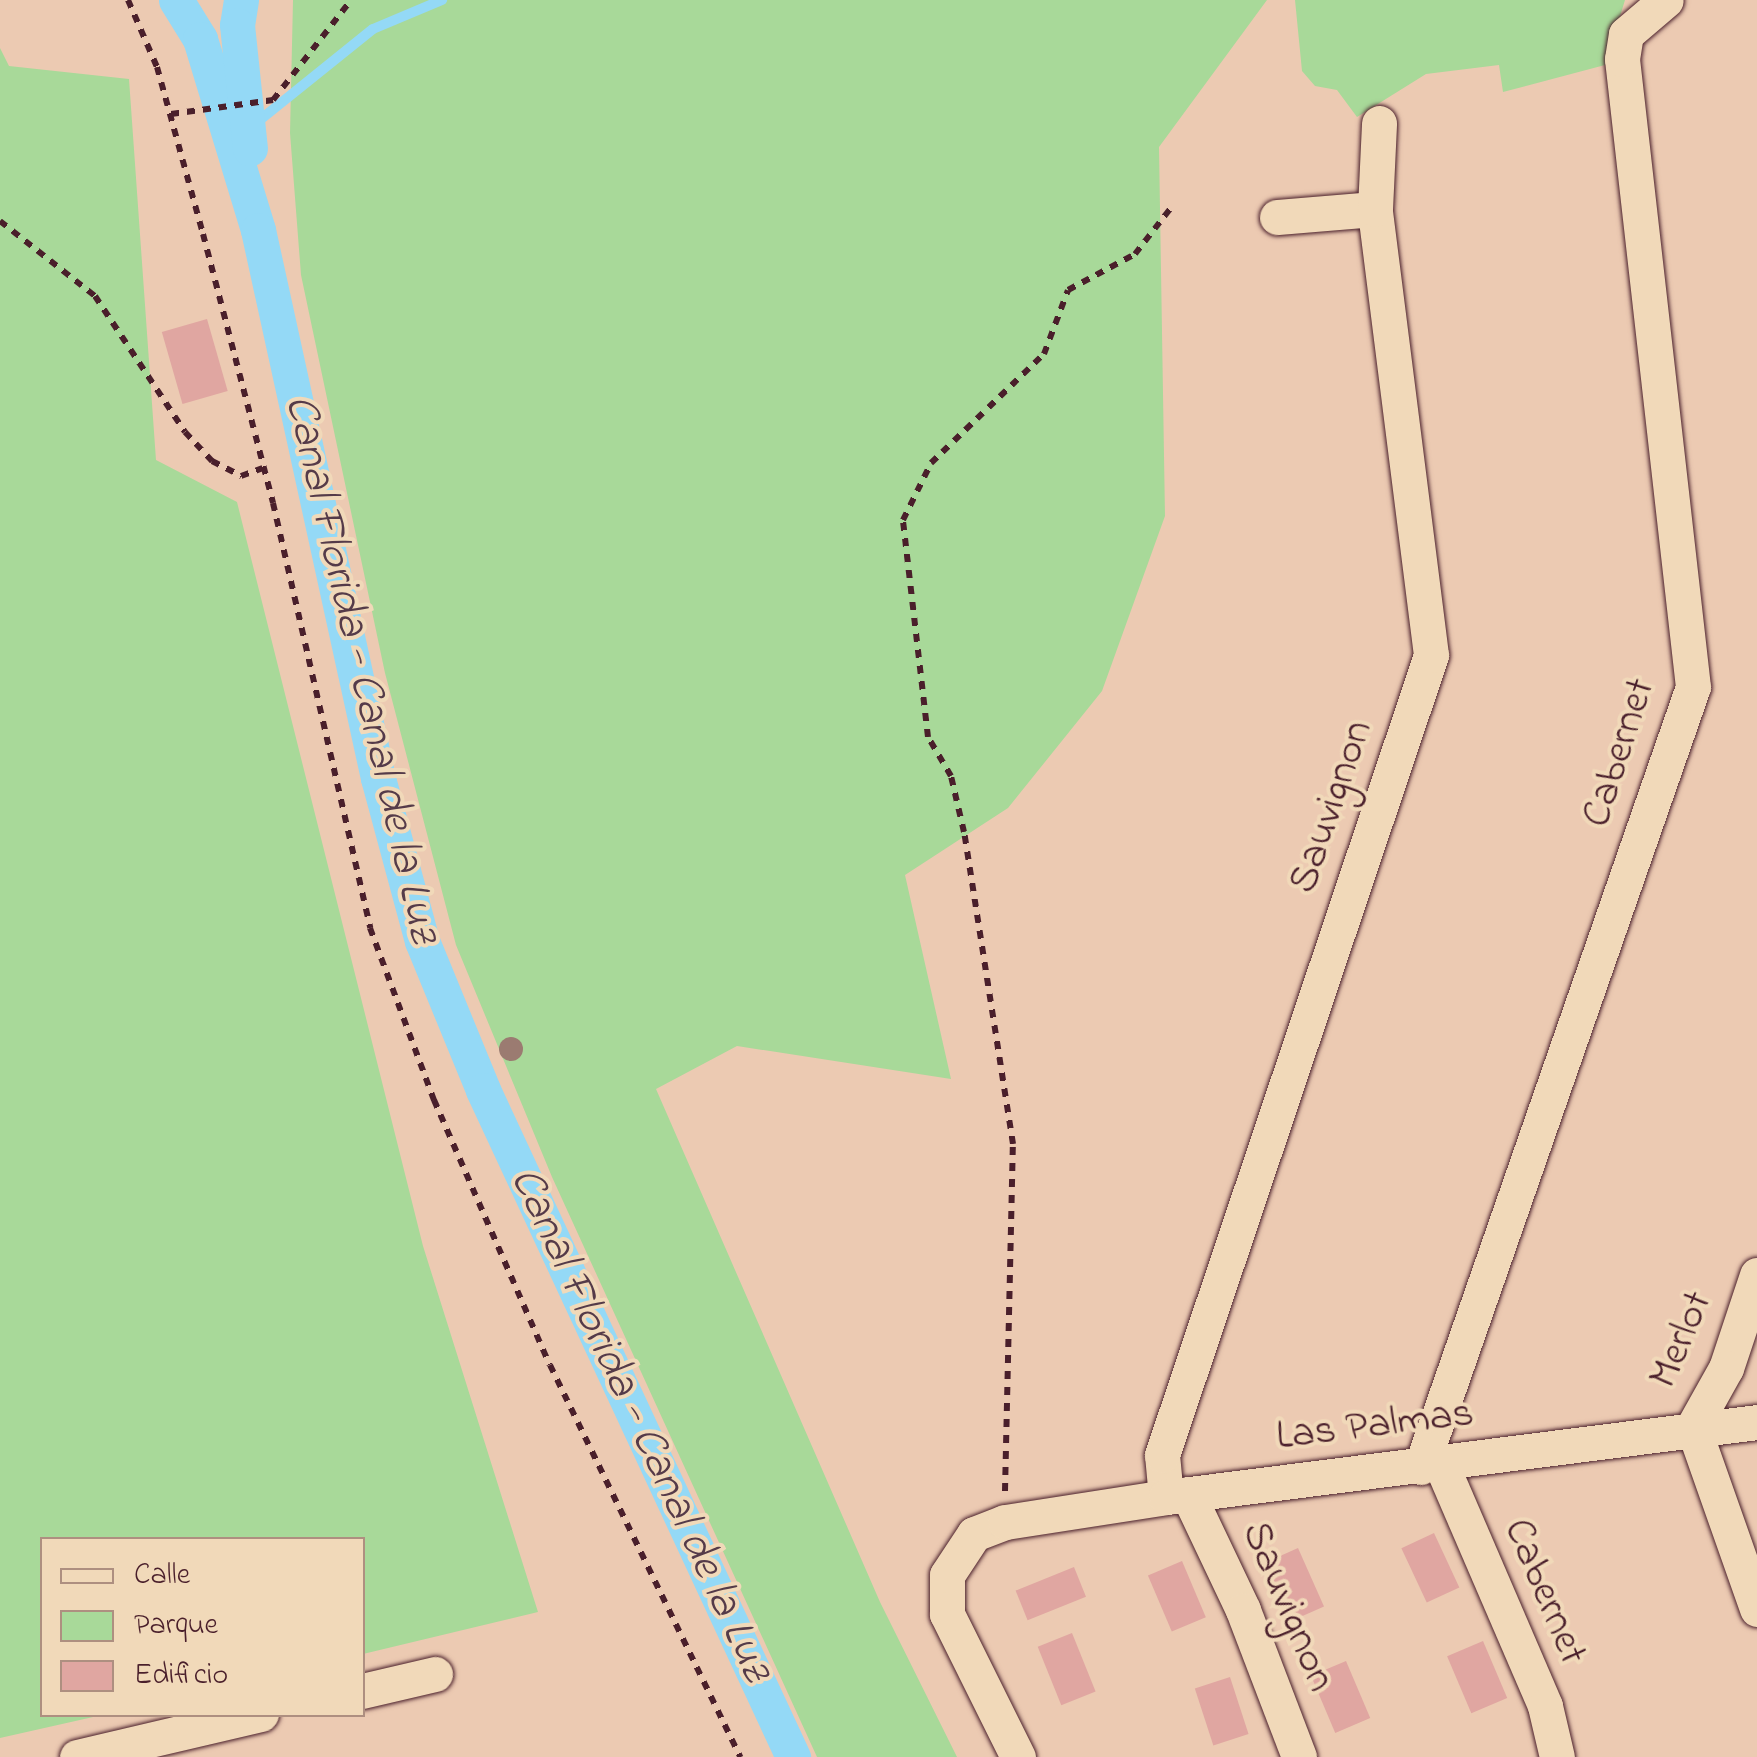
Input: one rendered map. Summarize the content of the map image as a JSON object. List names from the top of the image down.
{
  "streets": {
    "street": [
      "Cabernet",
      "Sauvignon",
      "Merlot",
      "Las Palmas"
    ]
  },
  "crossings": [
    ["Cabernet", "Las Palmas"],
    ["Sauvignon", "Las Palmas"],
    ["Merlot", "Las Palmas"]
  ],
  "water": ["Canal Florida - Canal de la Luz"],
  "legend": ["Calle", "Parque", "Edificio"]
}
